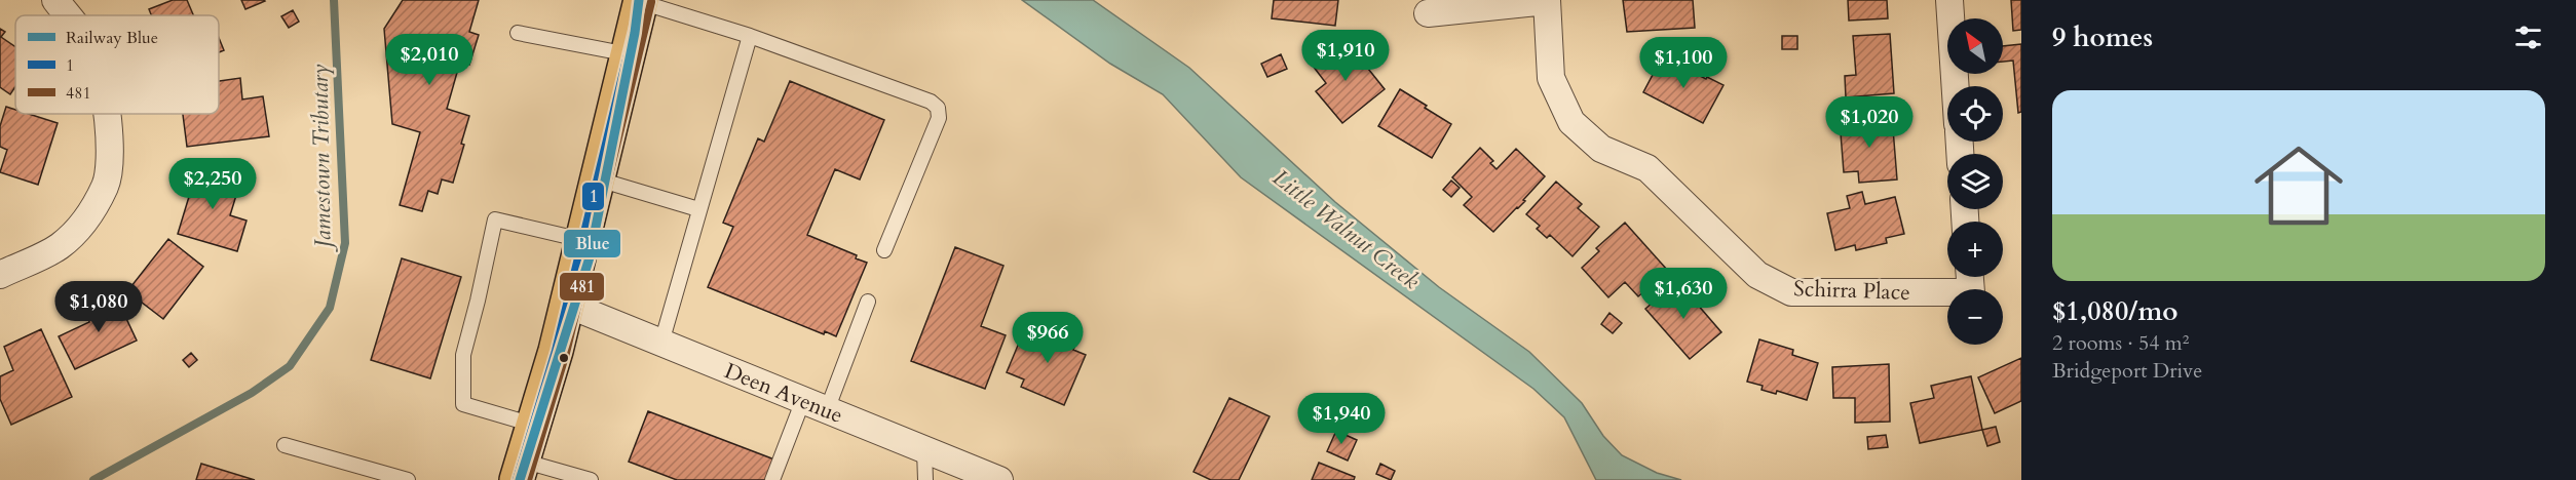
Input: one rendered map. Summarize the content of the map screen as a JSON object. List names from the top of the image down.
{
  "streets": {
    "street": ["Schirra Place", "Deen Avenue"]
  },
  "water": ["Jamestown Tributary", "Little Walnut Creek"],
  "lines": ["rail line Blue", "transit line 1", "transit line 481"],
  "legend": ["Railway Blue", "1", "481"],
  "north": "top left",
  "page": {
    "heading": "9 homes",
    "map_buttons": ["+", "−"],
    "price": [
      "$1,910",
      "$2,010",
      "$1,100",
      "$1,020",
      "$2,250",
      "$1,630",
      "$1,080",
      "$966",
      "$1,940"
    ],
    "list": [
      {
        "name": "$1,080/mo",
        "note": "2 rooms · 54 m² · Bridgeport Drive"
      }
    ]
  }
}
